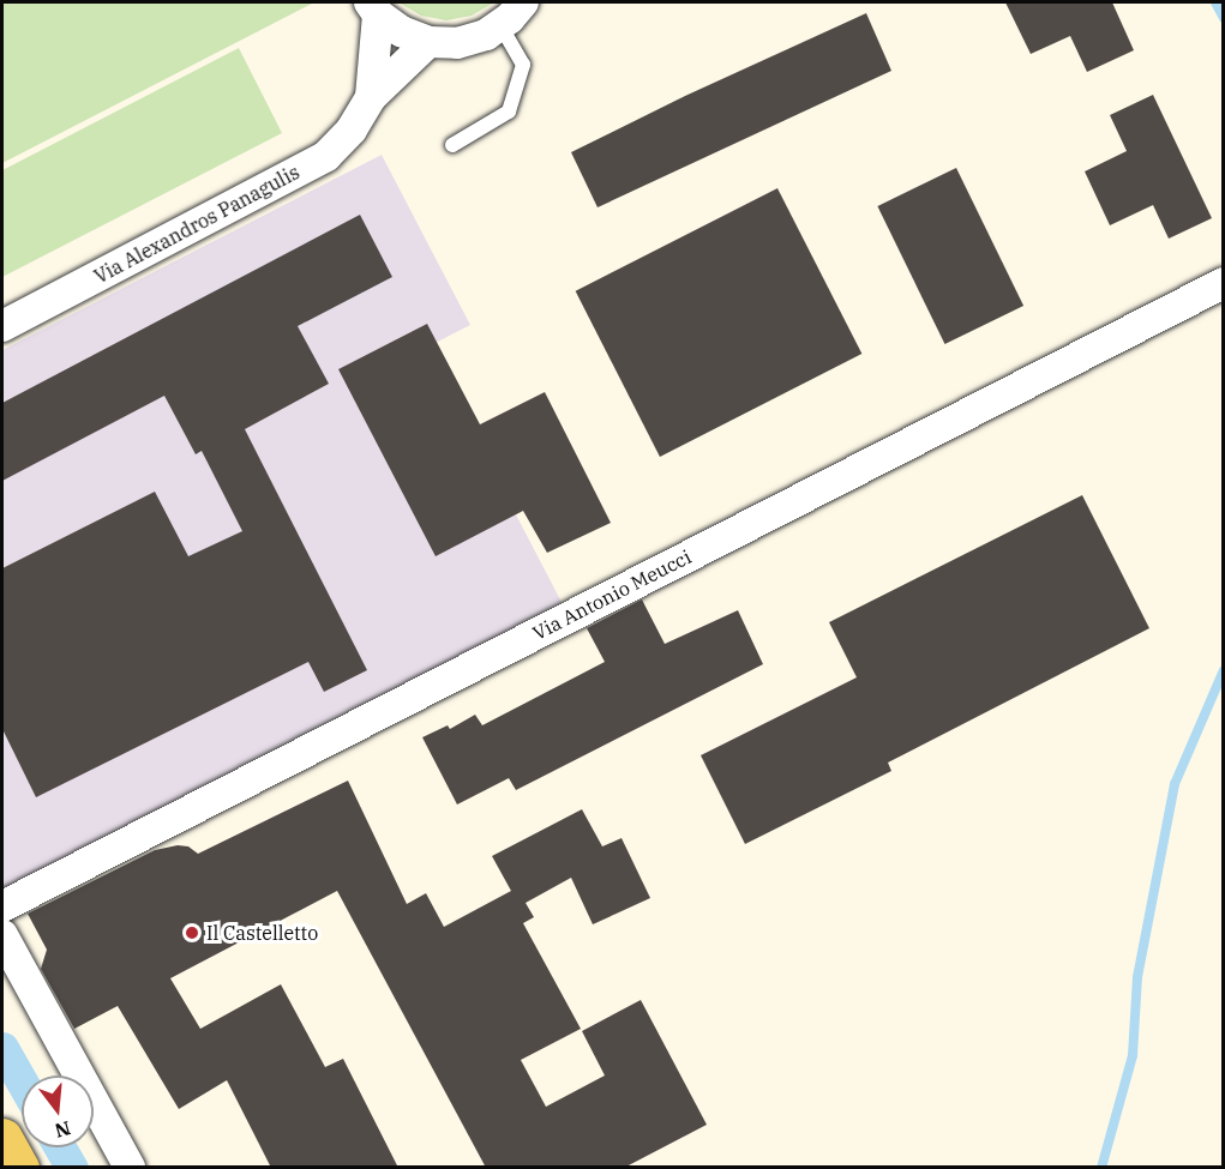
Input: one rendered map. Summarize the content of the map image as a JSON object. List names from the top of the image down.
{
  "streets": {
    "street": ["Via Alexandros Panagulis", "Via Antonio Meucci"]
  },
  "places": ["Il Castelletto"],
  "north": "bottom"
}
